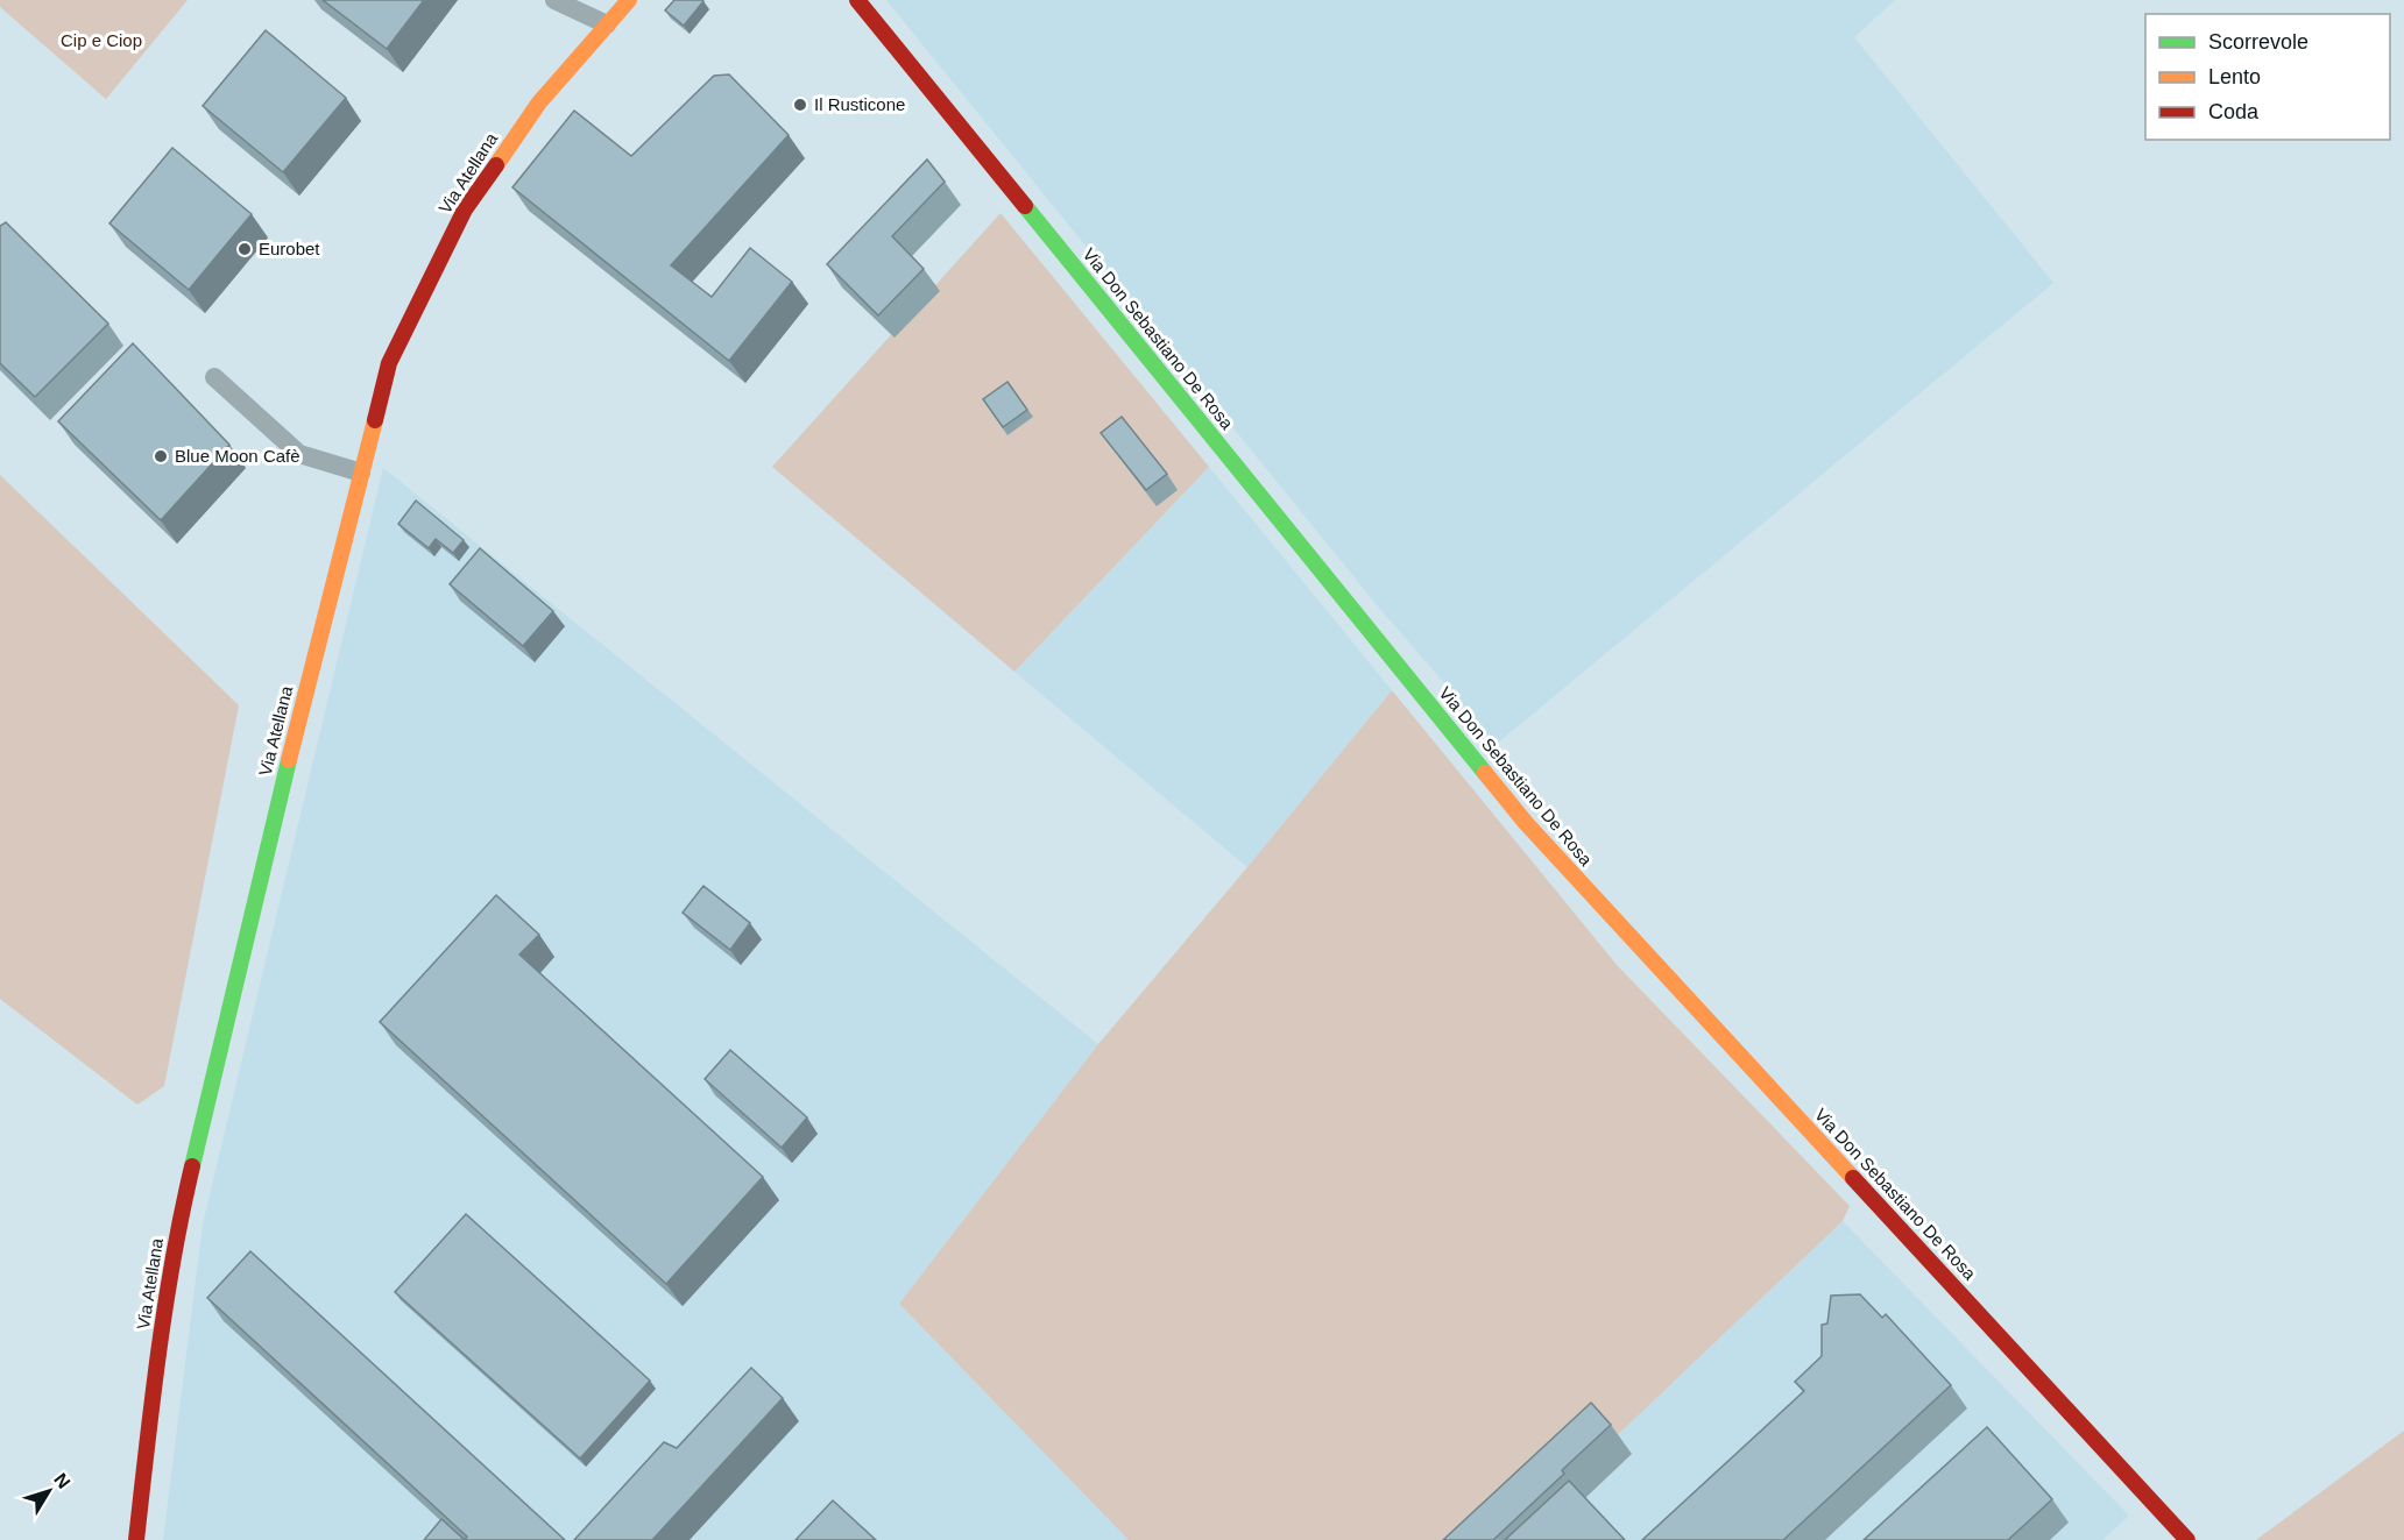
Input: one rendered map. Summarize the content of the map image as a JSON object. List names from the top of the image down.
{
  "streets": {
    "street": ["Via Atellana", "Via Don Sebastiano De Rosa"]
  },
  "parks": ["Cip e Ciop"],
  "places": ["Il Rusticone", "Eurobet", "Blue Moon Cafè"],
  "legend": ["Scorrevole", "Lento", "Coda"],
  "north": "top right"
}
